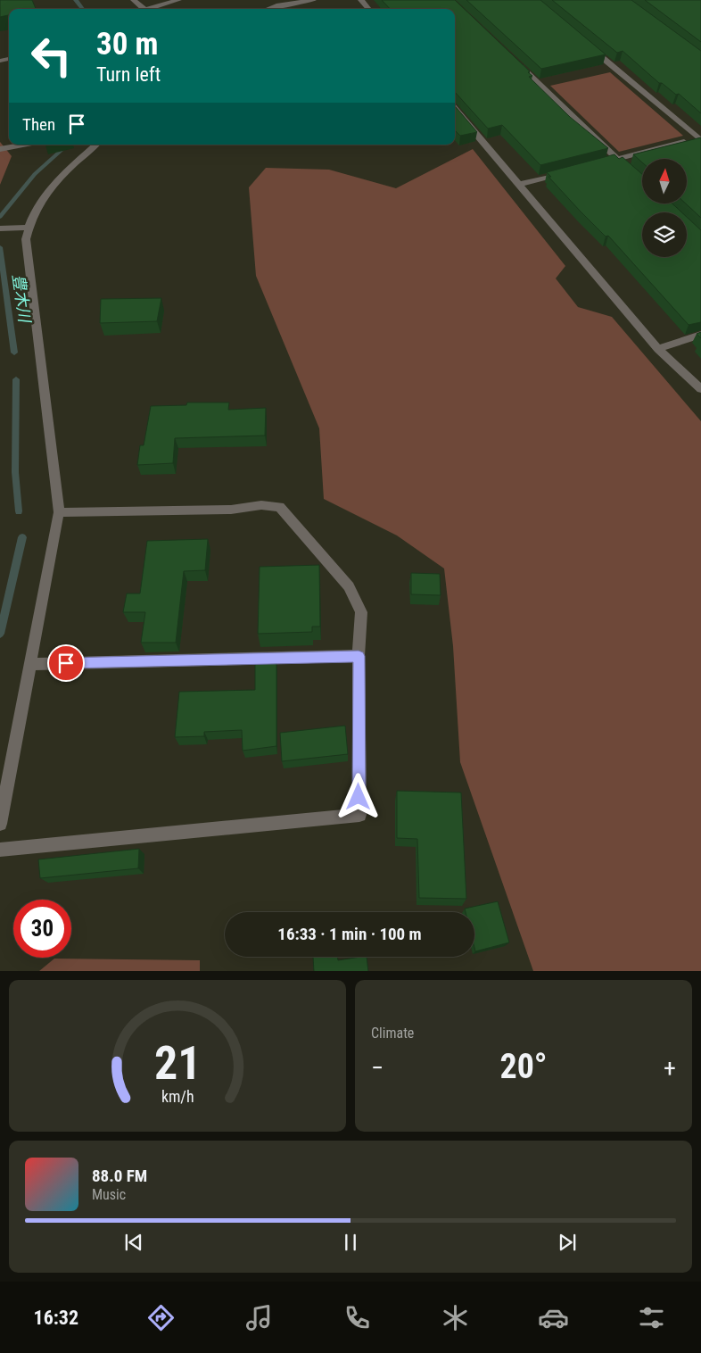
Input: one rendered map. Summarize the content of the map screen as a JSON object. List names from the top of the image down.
{
  "water": ["豊木川"],
  "north": "top",
  "page": {
    "turn": ["30 m", "Turn left"],
    "then": "Then",
    "limit": "30",
    "trip": "16:33 · 1 min · 100 m",
    "tile": "Climate",
    "heat": ["−", "20°", "+"],
    "song": ["88.0 FM", "Music"],
    "tabs": "16:32",
    "gauge": ["21", "km/h"]
  }
}
